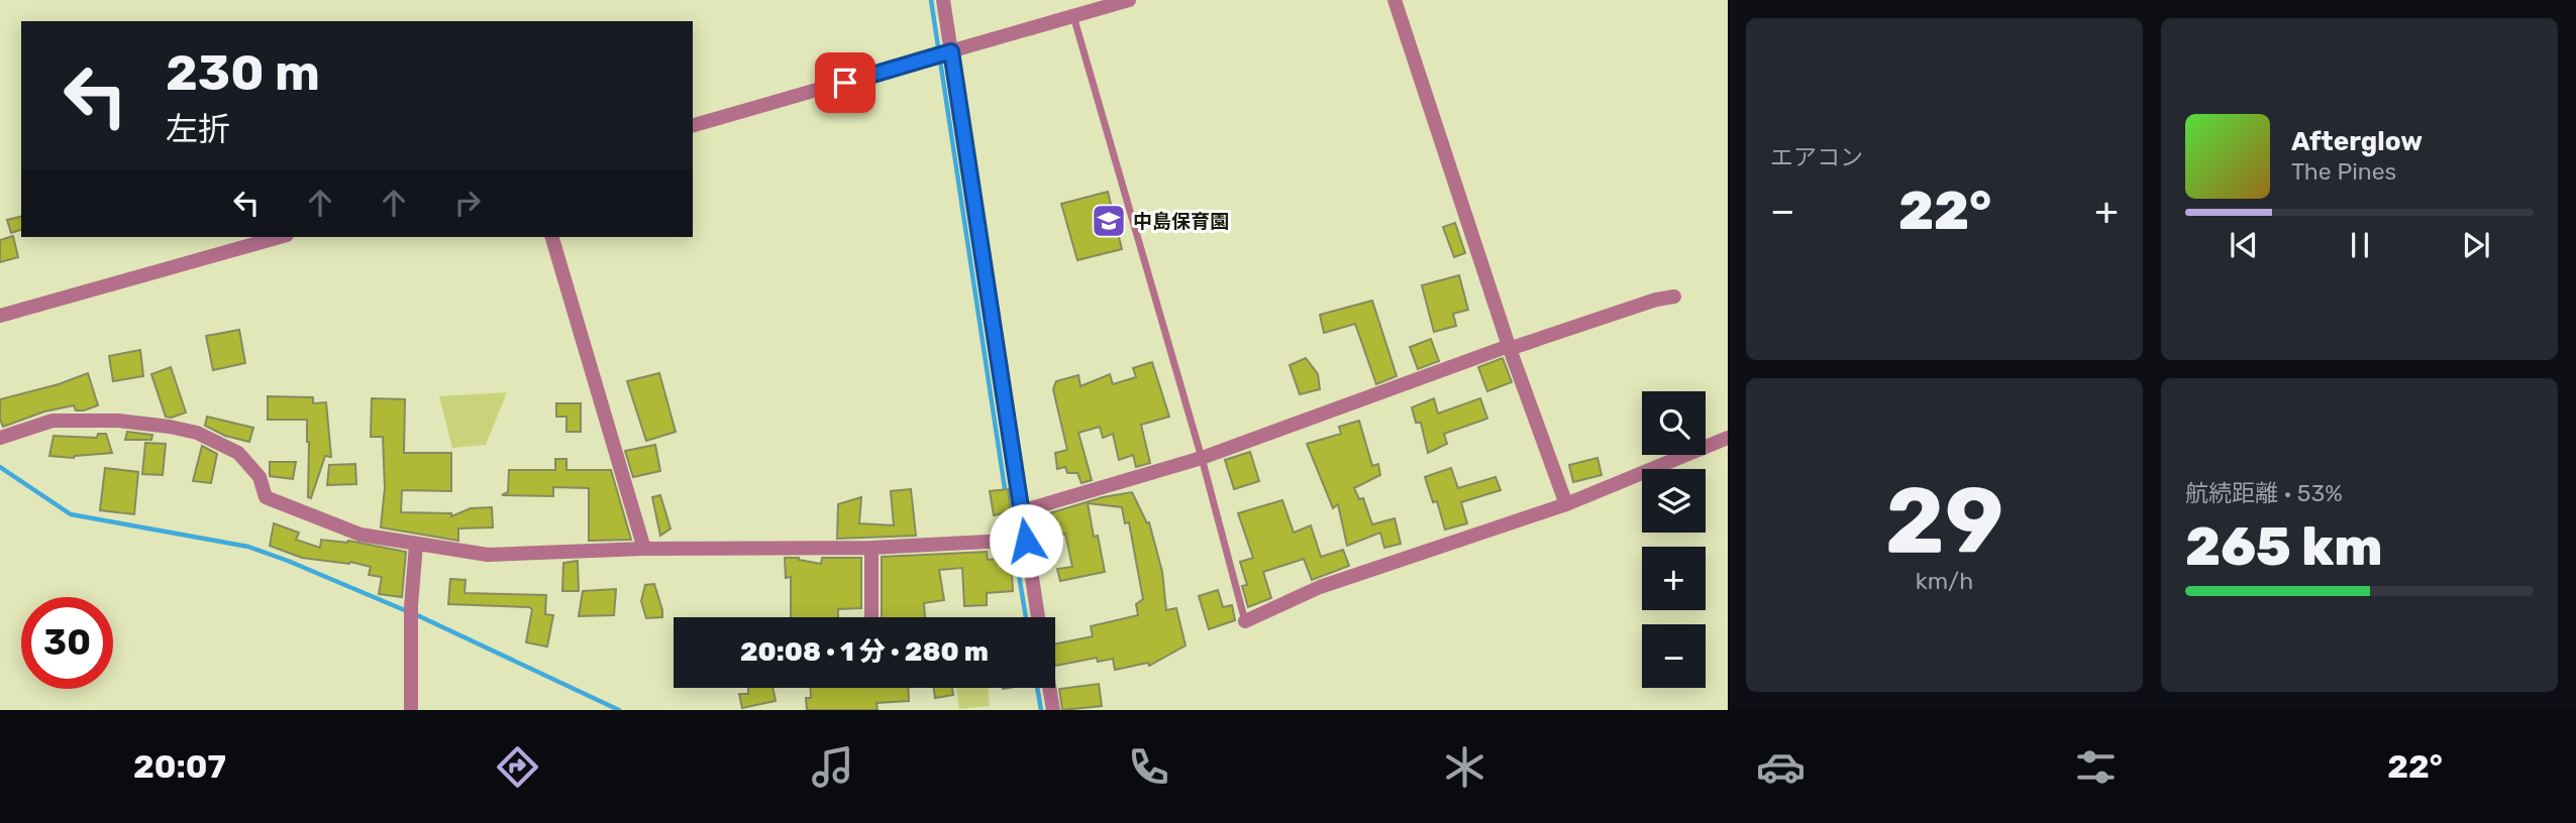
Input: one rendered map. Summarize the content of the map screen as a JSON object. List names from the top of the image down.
{
  "places": {
    "school or university": ["中島保育園"]
  },
  "page": {
    "tile": [
      "エアコン",
      ["29", "km/h"],
      ["航続距離 · 53%", "265 km"]
    ],
    "turn": ["230 m", "左折"],
    "song": ["Afterglow", "The Pines"],
    "heat": ["−", "22°", "+"],
    "map_buttons": ["+", "−"],
    "limit": "30",
    "trip": "20:08 · 1 分 · 280 m",
    "tabs": ["20:07", "22°"]
  }
}
